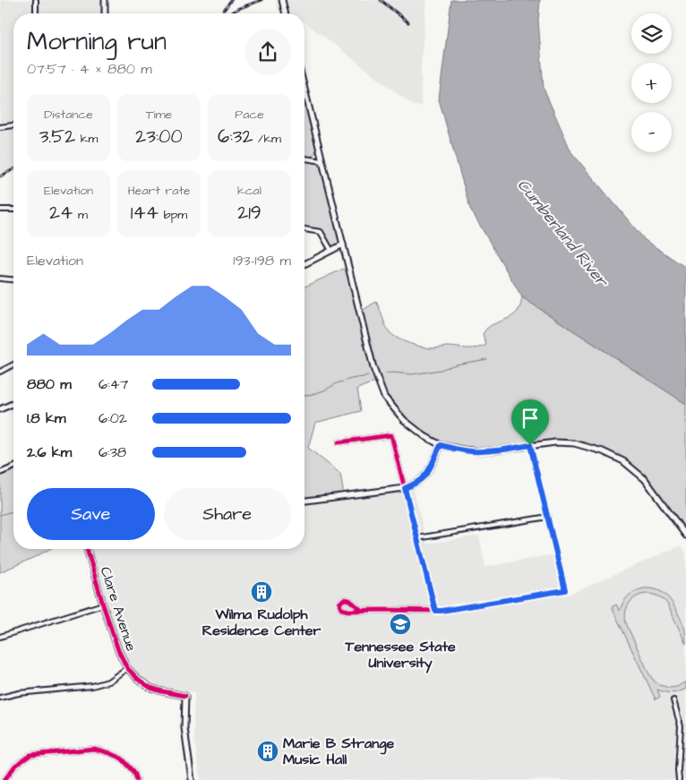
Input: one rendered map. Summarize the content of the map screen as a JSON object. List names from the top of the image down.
{
  "streets": {
    "main road": ["Clare Avenue"]
  },
  "water": ["Cumberland River"],
  "places": {
    "building": ["Wilma Rudolph Residence Center", "Marie B Strange Music Hall"],
    "school or university": ["Tennessee State University"]
  },
  "page": {
    "map_buttons": ["+", "−"],
    "heading": ["Morning run", "07:57 · 4 × 880 m"],
    "stats": [
      ["Distance", "3.52 km"],
      ["Time", "23:00"],
      ["Pace", "6:32 /km"],
      ["Elevation", "24 m"],
      ["Heart rate", "144 bpm"],
      ["kcal", "219"]
    ],
    "chart": ["Elevation", "193–198 m"],
    "list": [
      {
        "name": "880 m",
        "note": "6:47"
      },
      {
        "name": "1.8 km",
        "note": "6:02"
      },
      {
        "name": "2.6 km",
        "note": "6:38"
      }
    ],
    "buttons": ["Save", "Share"]
  }
}
